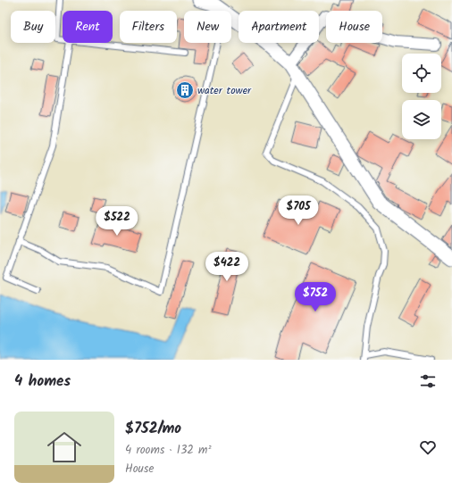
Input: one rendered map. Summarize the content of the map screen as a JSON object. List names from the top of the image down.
{
  "places": {
    "building": ["water tower"]
  },
  "page": {
    "chip": [
      "Buy",
      "Rent",
      "Filters",
      "New",
      "Apartment",
      "House"
    ],
    "price": [
      "$705",
      "$522",
      "$422",
      "$752"
    ],
    "heading": "4 homes",
    "list": [
      {
        "name": "$752/mo",
        "note": "4 rooms · 132 m² · House"
      }
    ]
  }
}
